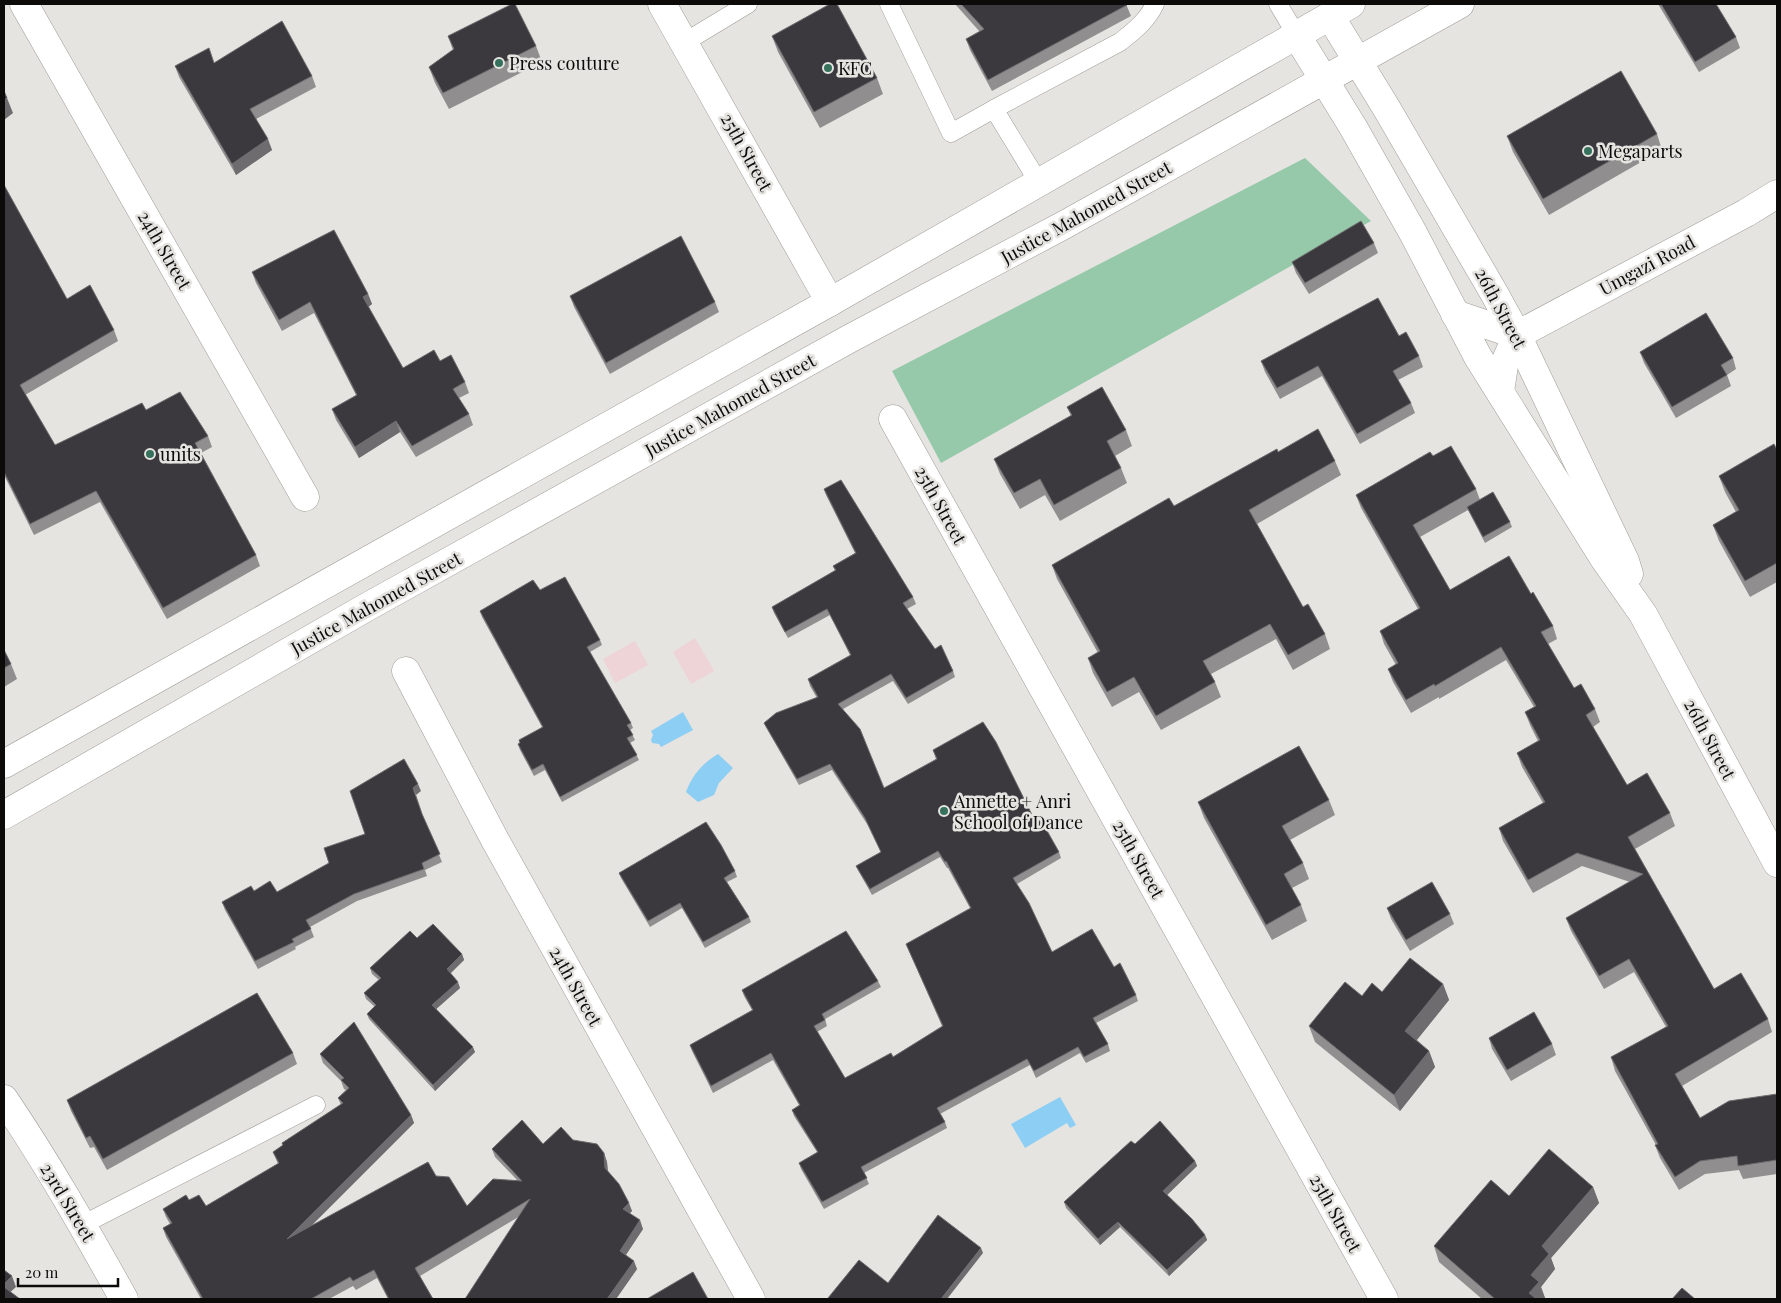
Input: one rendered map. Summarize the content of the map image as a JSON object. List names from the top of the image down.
{
  "streets": {
    "street": [
      "25th Street",
      "Justice Mahomed Street",
      "24th Street",
      "Umgazi Road",
      "26th Street",
      "23rd Street"
    ]
  },
  "crossings": [
    ["Justice Mahomed Street", "26th Street"],
    ["Umgazi Road", "26th Street"]
  ],
  "places": [
    "Press couture",
    "KFC",
    "Megaparts",
    "units",
    "Annette + Anri School of Dance"
  ],
  "scale_bar": "20 m"
}
